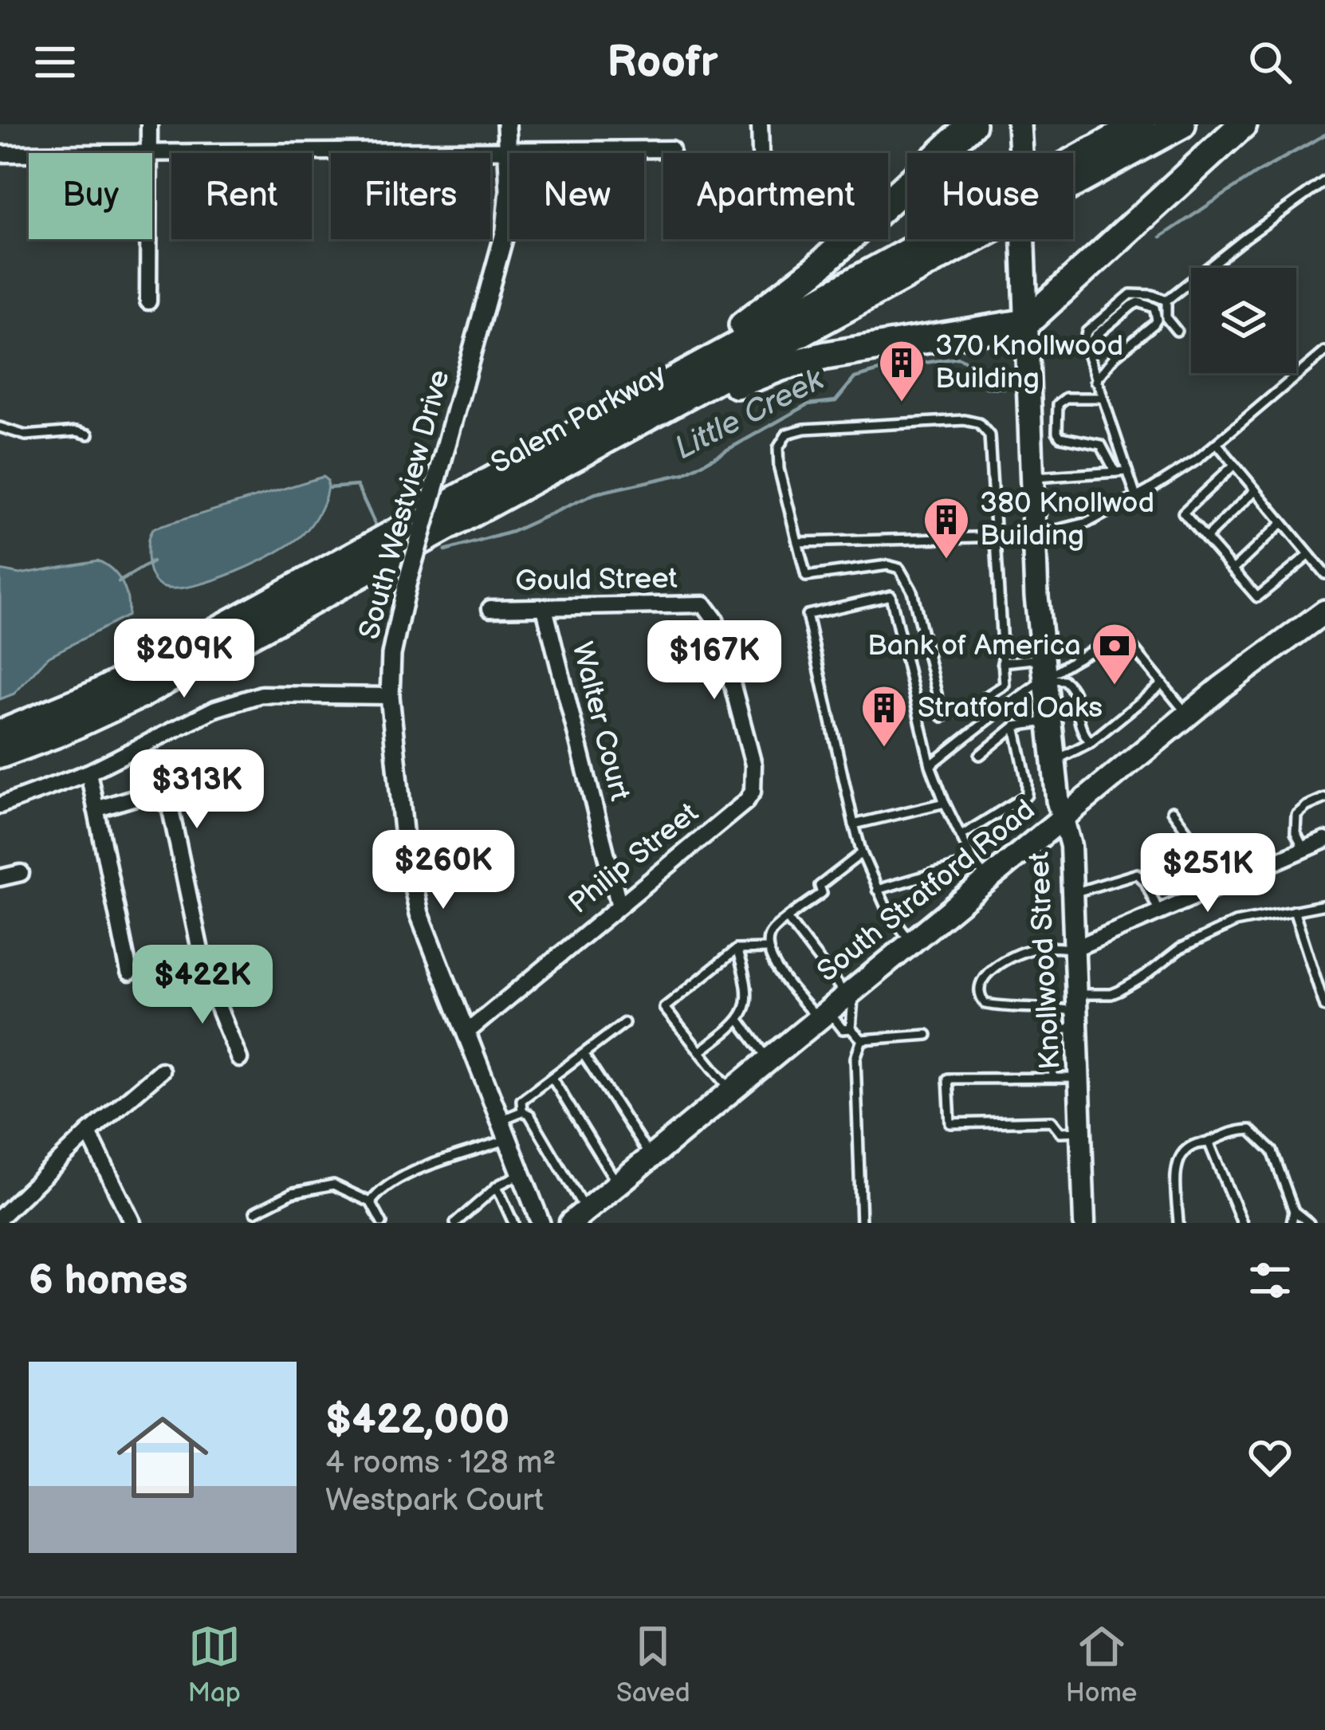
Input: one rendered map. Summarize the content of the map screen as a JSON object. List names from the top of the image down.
{
  "streets": {
    "highway": ["Salem Parkway"],
    "main road": ["South Stratford Road", "Knollwood Street"],
    "street": [
      "South Westview Drive",
      "Gould Street",
      "Walter Court",
      "Philip Street"
    ]
  },
  "crossings": [
    ["South Westview Drive", "Philip Street"],
    ["Gould Street", "Walter Court"],
    ["Gould Street", "Philip Street"],
    ["Walter Court", "Philip Street"],
    ["South Stratford Road", "Knollwood Street"]
  ],
  "water": ["Little Creek"],
  "places": {
    "building": ["370 Knollwood Building", "380 Knollwod Building", "Stratford Oaks"],
    "bank": ["Bank of America"]
  },
  "page": {
    "header": "Roofr",
    "chip": [
      "Buy",
      "Rent",
      "Filters",
      "New",
      "Apartment",
      "House"
    ],
    "price": [
      "$209K",
      "$167K",
      "$313K",
      "$260K",
      "$251K",
      "$422K"
    ],
    "heading": "6 homes",
    "list": [
      {
        "name": "$422,000",
        "note": "4 rooms · 128 m² · Westpark Court"
      }
    ],
    "tabs": ["Map", "Saved", "Home"]
  }
}
